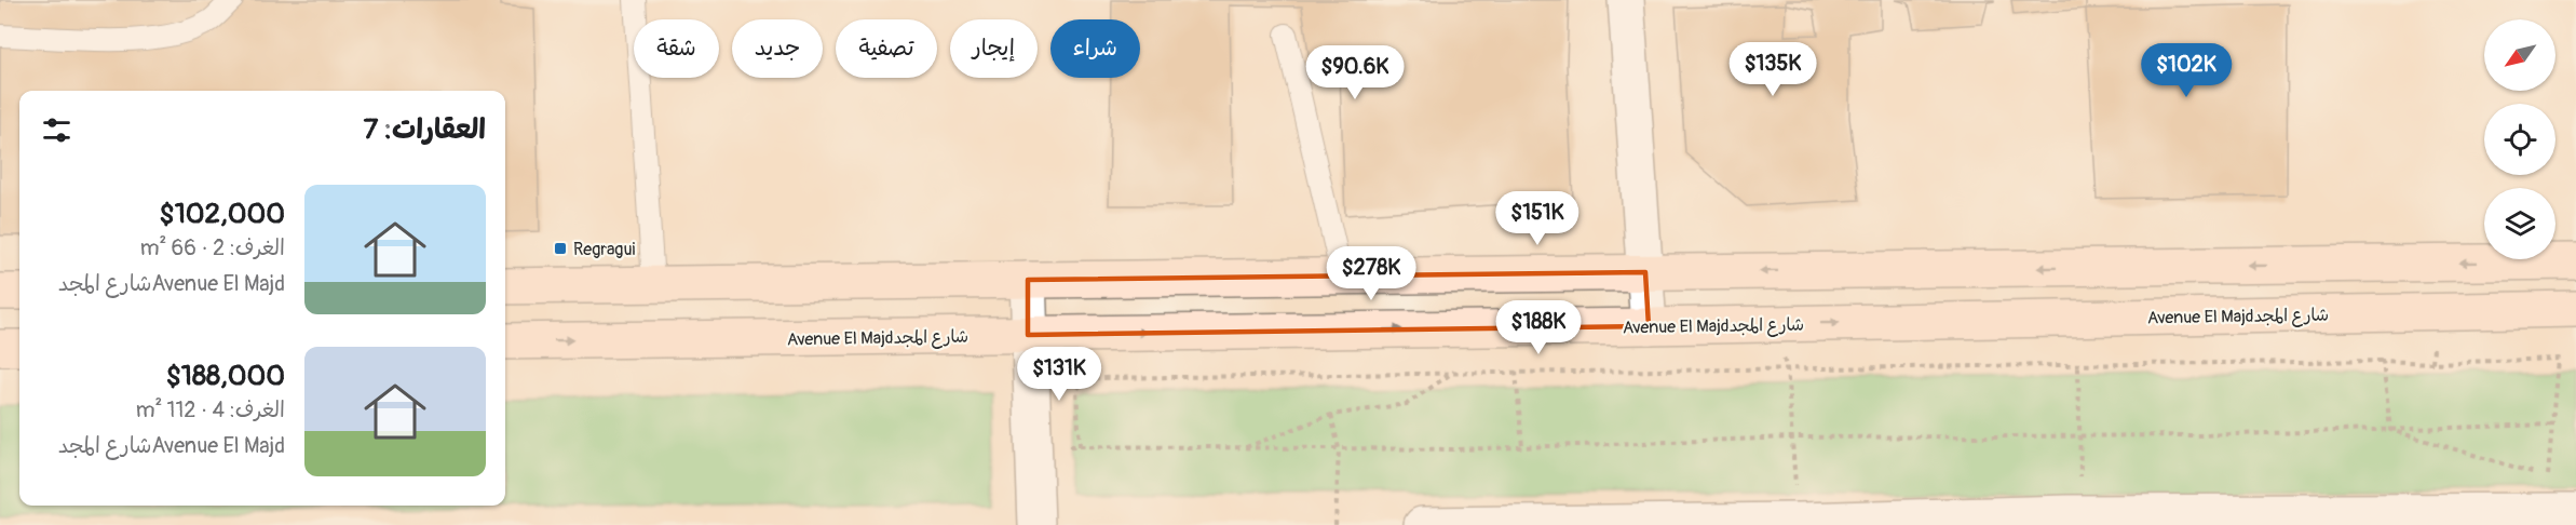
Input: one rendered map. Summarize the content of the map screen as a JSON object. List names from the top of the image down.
{
  "streets": {
    "main road": ["Avenue El Majdشارع المجد"]
  },
  "places": {
    "transit": ["Regragui"]
  },
  "north": "bottom left",
  "page": {
    "chip": [
      "شراء",
      "إيجار",
      "تصفية",
      "جديد",
      "شقة"
    ],
    "price": [
      "$135K",
      "$102K",
      "$90.6K",
      "$151K",
      "$278K",
      "$188K",
      "$131K"
    ],
    "heading": "العقارات: 7",
    "list": [
      {
        "name": "$102,000",
        "note": "الغرف: 2 · 66 m² · Avenue El Majdشارع المجد"
      },
      {
        "name": "$188,000",
        "note": "الغرف: 4 · 112 m² · Avenue El Majdشارع المجد"
      }
    ]
  }
}
